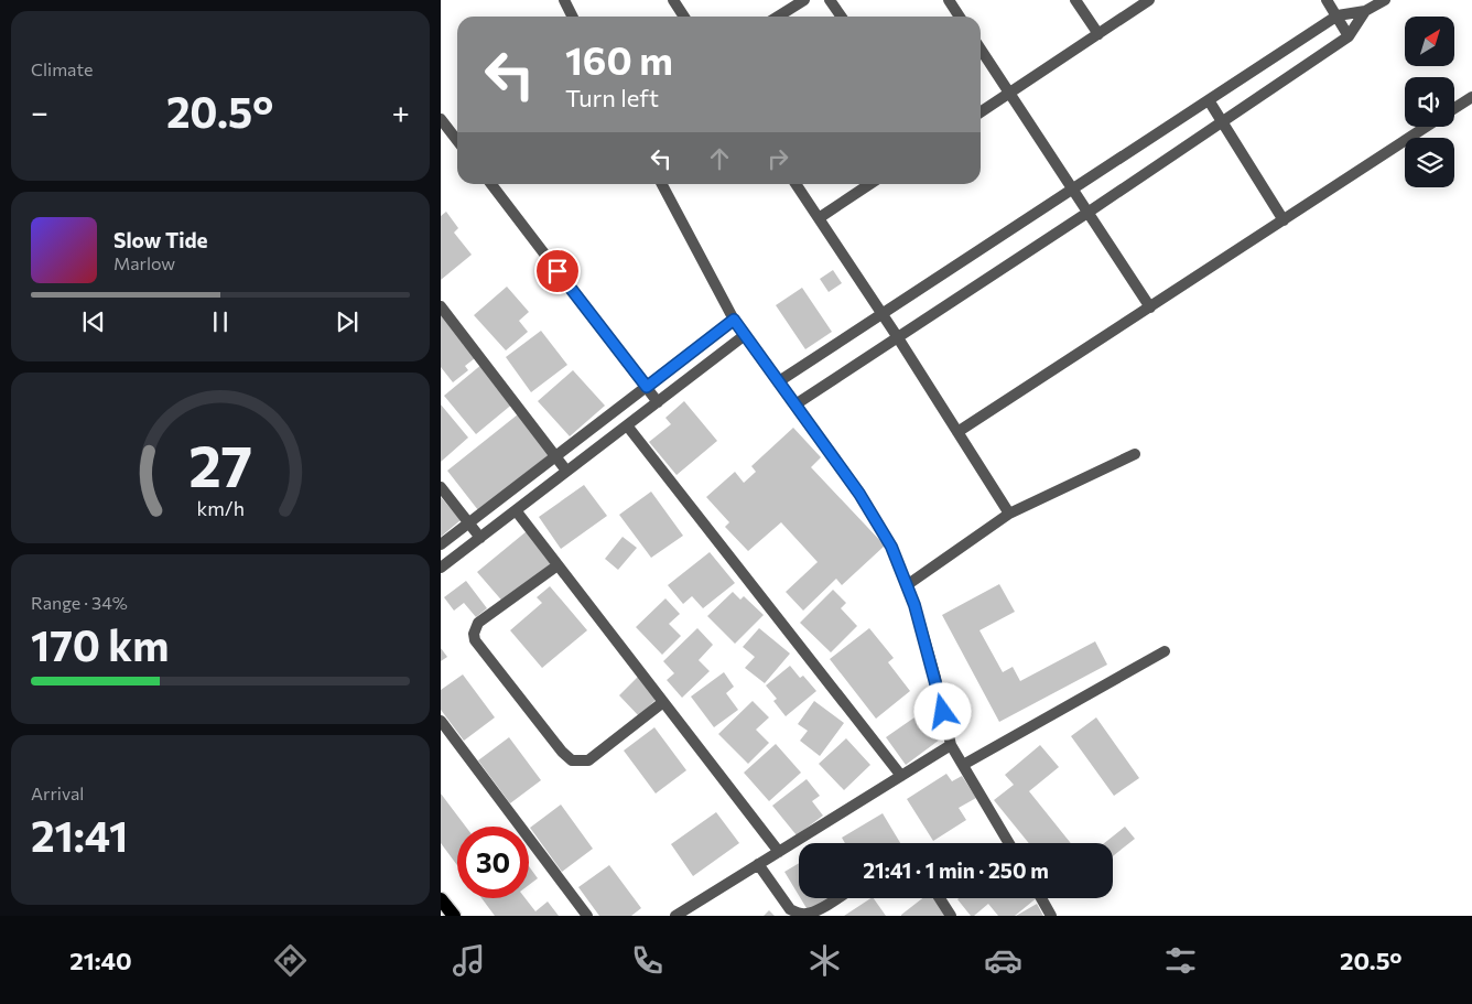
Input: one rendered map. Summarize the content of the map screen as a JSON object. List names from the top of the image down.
{
  "north": "top right",
  "page": {
    "tile": [
      "Climate",
      ["Range · 34%", "170 km"],
      ["Arrival", "21:41"]
    ],
    "turn": ["160 m", "Turn left"],
    "heat": ["−", "20.5°", "+"],
    "song": ["Slow Tide", "Marlow"],
    "limit": "30",
    "trip": "21:41 · 1 min · 250 m",
    "tabs": ["21:40", "20.5°"],
    "gauge": ["27", "km/h"]
  }
}
